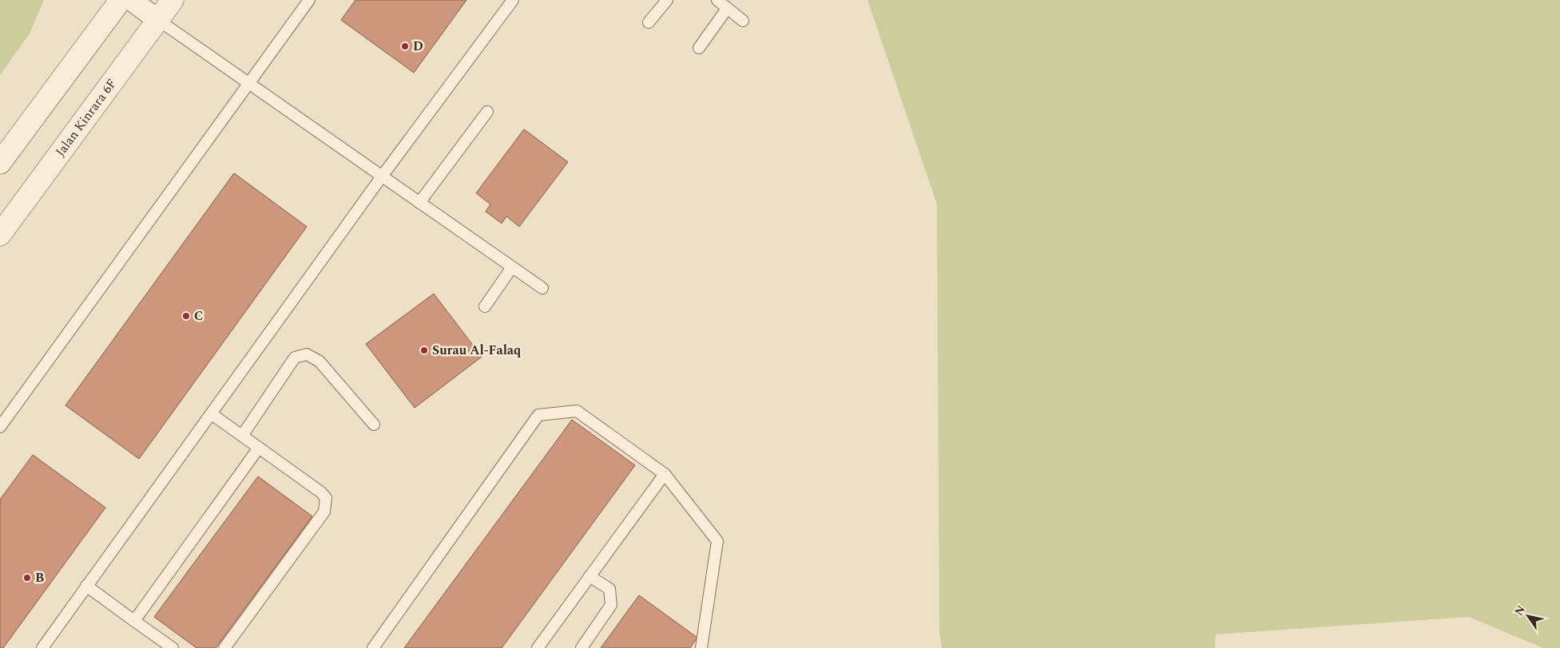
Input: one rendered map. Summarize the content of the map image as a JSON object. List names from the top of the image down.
{
  "streets": {
    "main road": ["Jalan Kinrara 6F"]
  },
  "places": [
    "D",
    "C",
    "Surau Al-Falaq",
    "B"
  ],
  "north": "top left"
}
